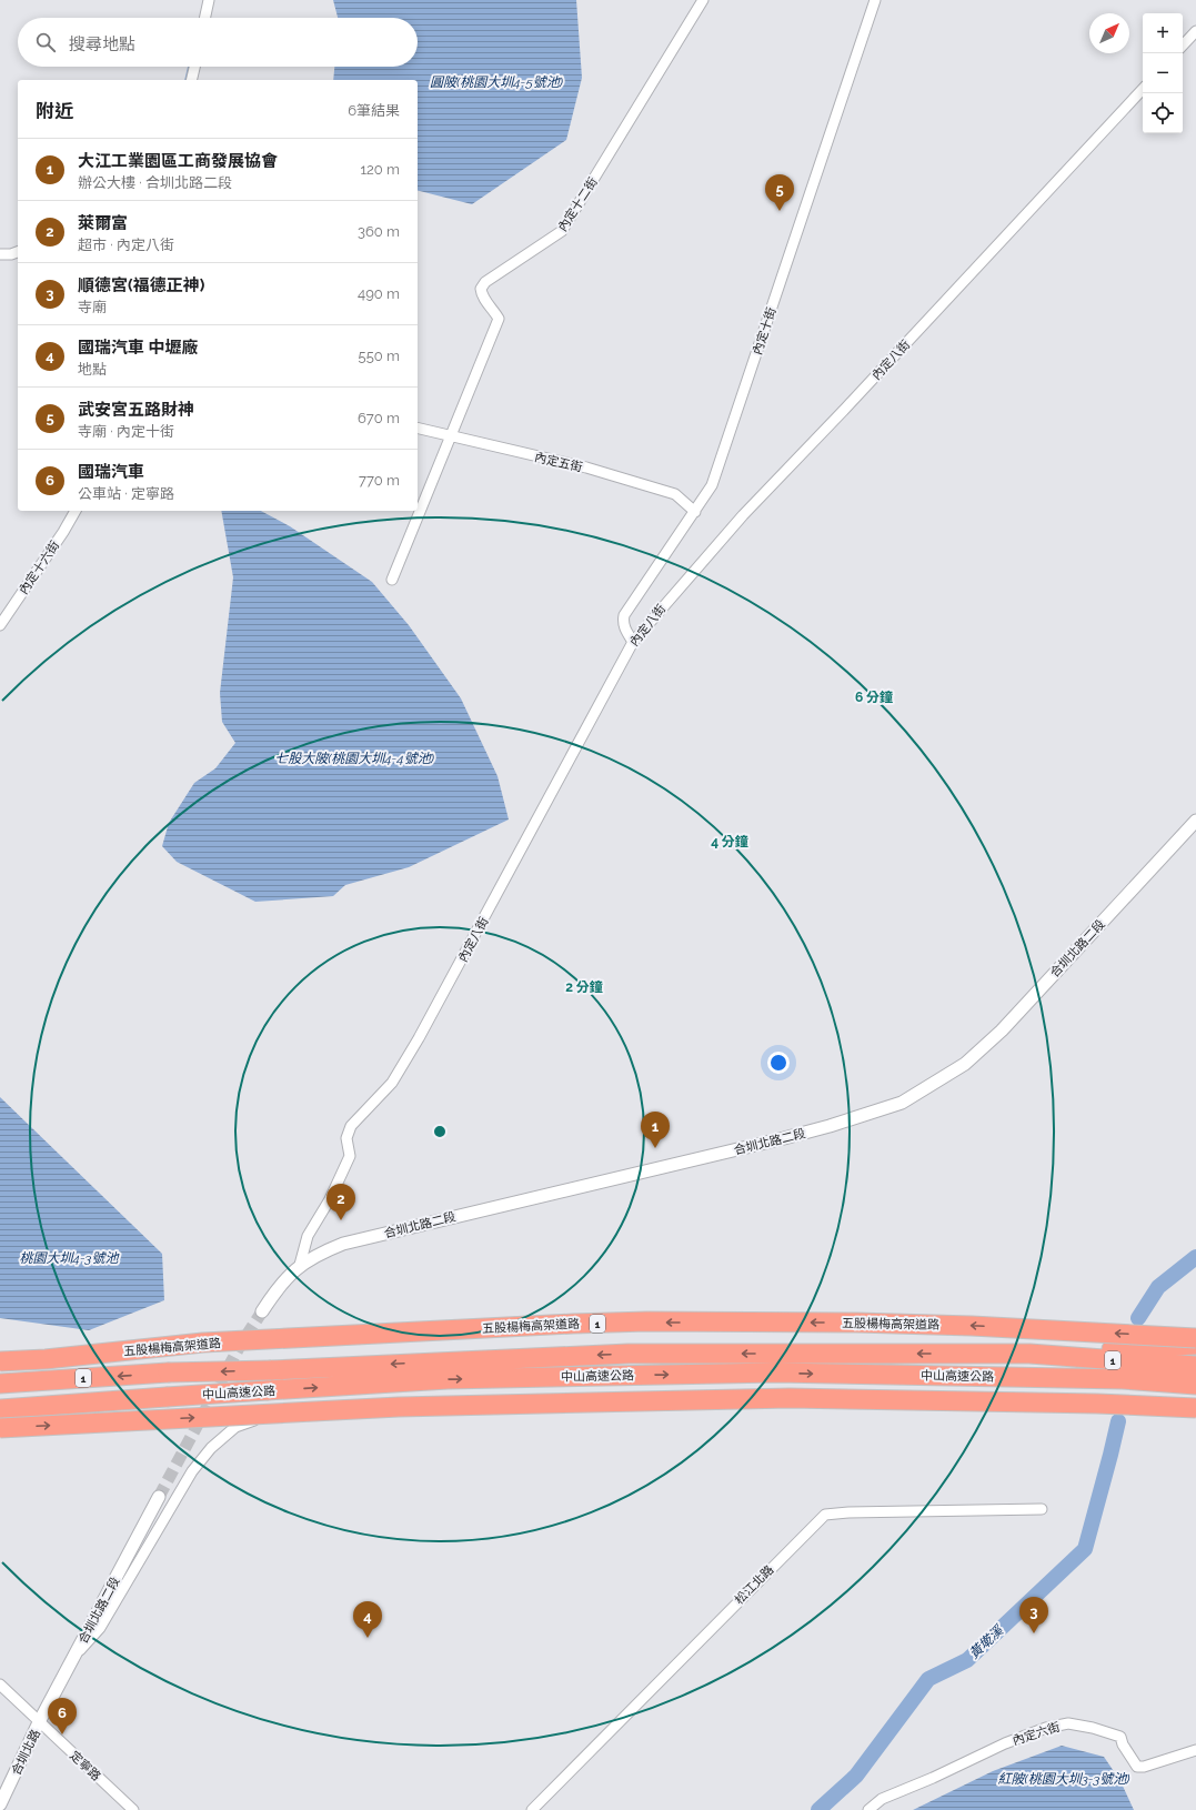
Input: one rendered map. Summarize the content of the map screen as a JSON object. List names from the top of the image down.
{
  "streets": {
    "highway": ["1", "五股楊梅高架道路", "中山高速公路"],
    "street": [
      "內定十二街",
      "內定十街",
      "內定八街",
      "內定五街",
      "內定十六街",
      "合圳北路二段",
      "松江北路",
      "內定六街",
      "合圳北路",
      "定寧路"
    ]
  },
  "crossings": [
    ["內定十二街", "內定五街"],
    ["內定十街", "內定八街"],
    ["內定十街", "內定五街"],
    ["內定八街", "合圳北路二段"],
    ["合圳北路二段", "合圳北路"],
    ["合圳北路二段", "定寧路"],
    ["合圳北路", "定寧路"]
  ],
  "water": [
    "圓陂(桃園大圳4-5號池)",
    "七股大陂(桃園大圳4-4號池)",
    "桃園大圳4-3號池",
    "黃墘溪",
    "紅陂(桃園大圳3-3號池)"
  ],
  "north": "top right",
  "page": {
    "map_buttons": ["+", "−"],
    "search": "搜尋地點",
    "heading": ["附近", "6筆結果"],
    "list": [
      {
        "mark": "1",
        "name": "大江工業園區工商發展協會",
        "note": "辦公大樓 · 合圳北路二段",
        "value": "120 m"
      },
      {
        "mark": "2",
        "name": "萊爾富",
        "note": "超市 · 內定八街",
        "value": "360 m"
      },
      {
        "mark": "3",
        "name": "順德宮(福德正神)",
        "note": "寺廟",
        "value": "490 m"
      },
      {
        "mark": "4",
        "name": "國瑞汽車 中壢廠",
        "note": "地點",
        "value": "550 m"
      },
      {
        "mark": "5",
        "name": "武安宮五路財神",
        "note": "寺廟 · 內定十街",
        "value": "670 m"
      },
      {
        "mark": "6",
        "name": "國瑞汽車",
        "note": "公車站 · 定寧路",
        "value": "770 m"
      }
    ],
    "pins": [
      "5",
      "1",
      "2",
      "3",
      "4",
      "6"
    ]
  },
  "rings": ["6 分鐘", "4 分鐘", "2 分鐘"]
}
